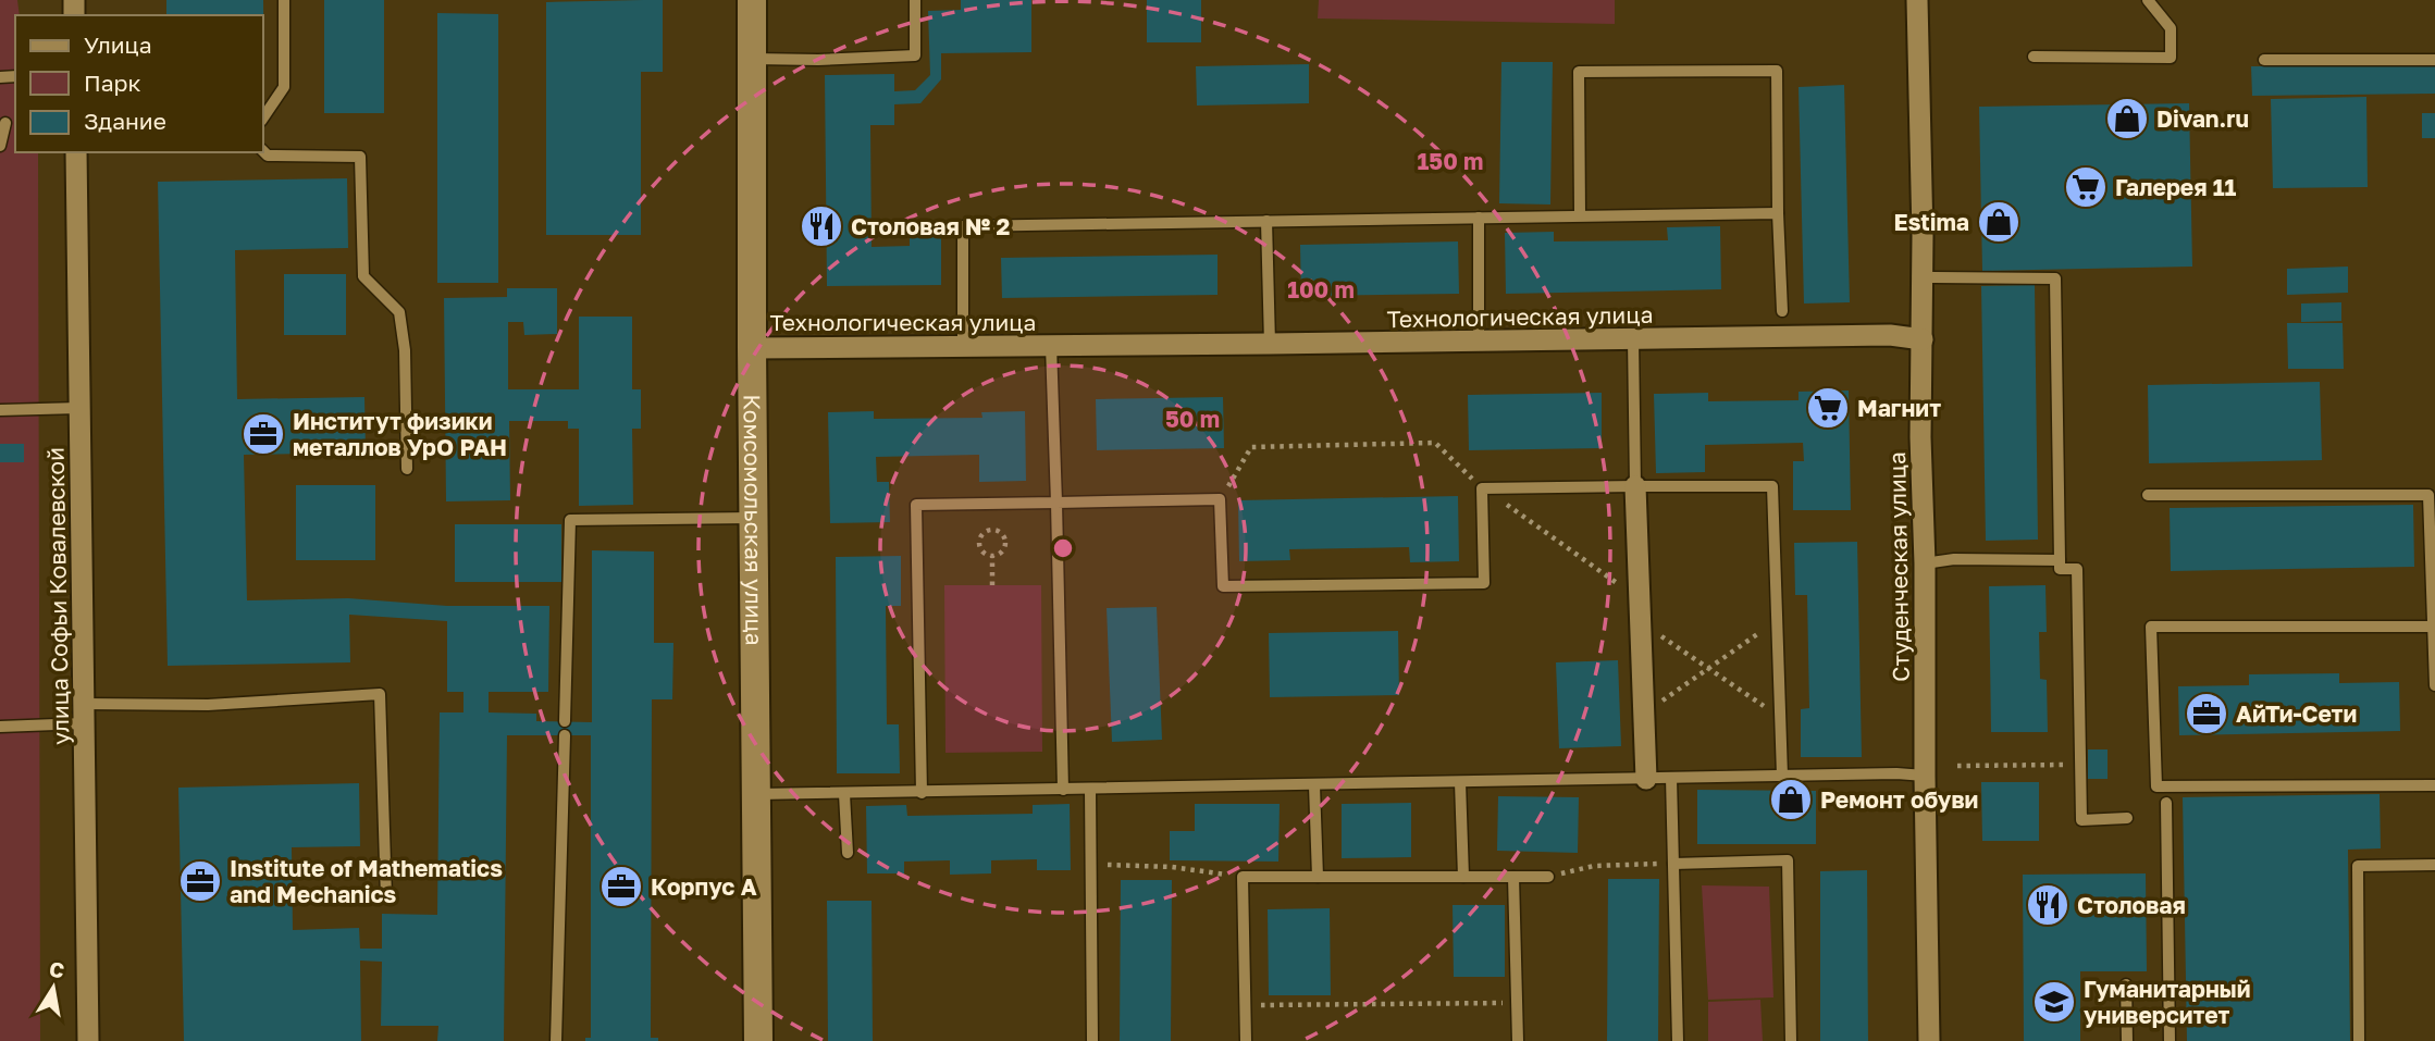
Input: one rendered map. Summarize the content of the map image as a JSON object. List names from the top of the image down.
{
  "streets": {
    "main road": ["Комсомольская улица"],
    "street": ["Технологическая улица", "Студенческая улица", "улица Софьи Ковалевской"]
  },
  "crossings": [
    ["Технологическая улица", "Комсомольская улица"],
    ["Технологическая улица", "Студенческая улица"]
  ],
  "places": {
    "shop": ["Divan.ru", "Estima", "Ремонт обуви"],
    "supermarket": ["Галерея 11", "Магнит"],
    "restaurant": ["Столовая № 2", "Столовая"],
    "office": [
      "Институт физики металлов УрО РАН",
      "АйТи-Сети",
      "Institute of Mathematics and Mechanics",
      "Корпус А"
    ],
    "school or university": ["Гуманитарный университет"]
  },
  "legend": ["Улица", "Парк", "Здание"],
  "north": "top",
  "rings": ["150 m", "100 m", "50 m"]
}
